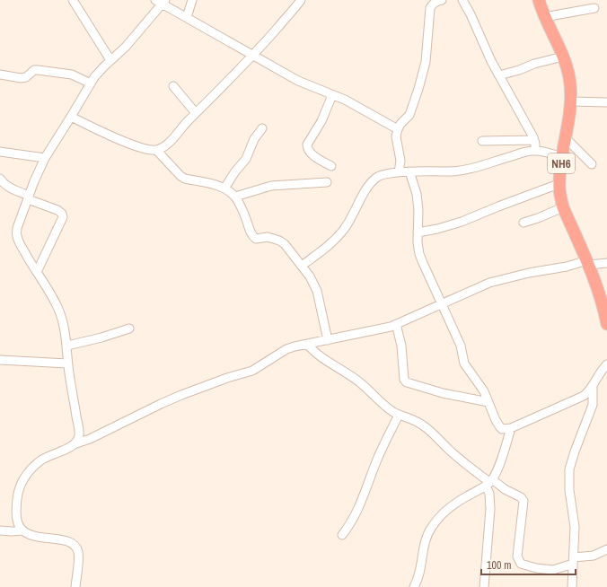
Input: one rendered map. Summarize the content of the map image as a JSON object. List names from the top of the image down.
{
  "streets": {
    "highway": ["NH6"]
  },
  "scale_bar": "100 m"
}
